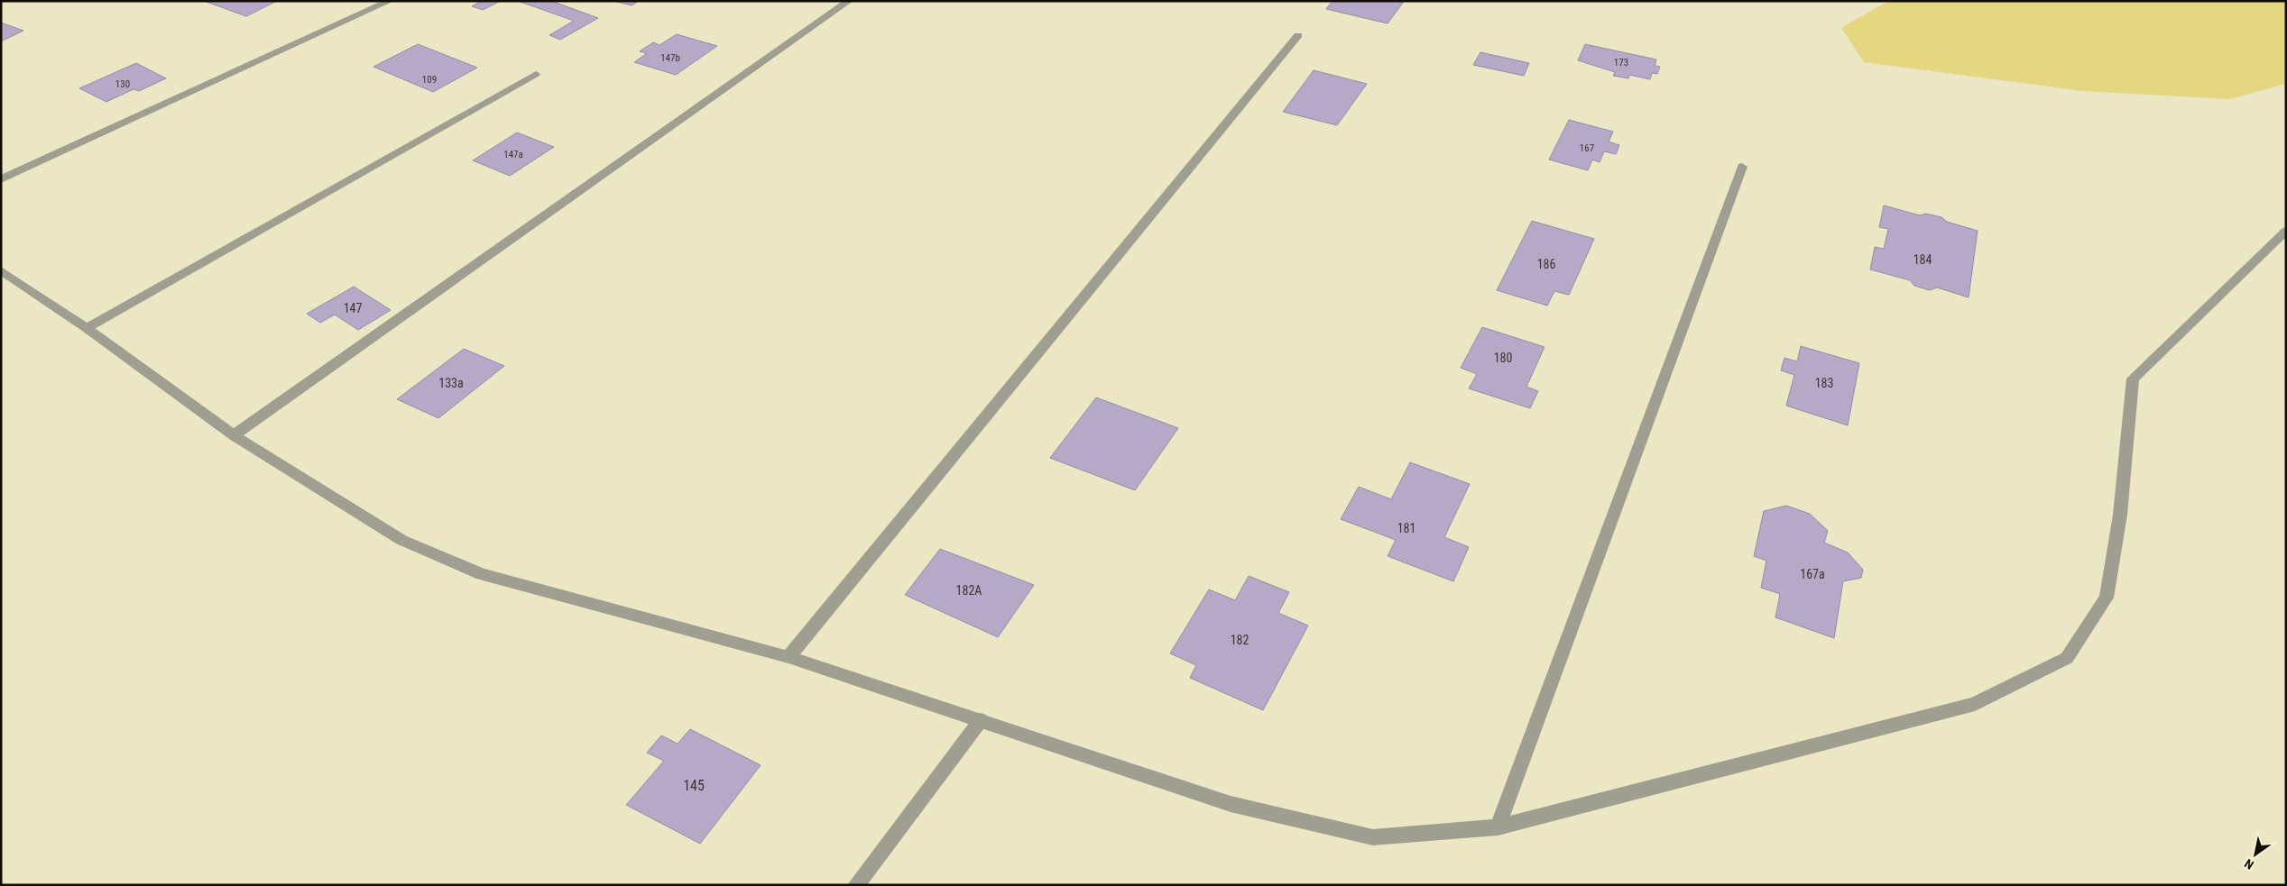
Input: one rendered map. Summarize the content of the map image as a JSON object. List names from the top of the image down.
{
  "house_numbers": [
    "147b",
    "173",
    "109",
    "130",
    "167",
    "147a",
    "184",
    "186",
    "147",
    "180",
    "133a",
    "183",
    "181",
    "167a",
    "182A",
    "182",
    "145"
  ],
  "north": "bottom left"
}
